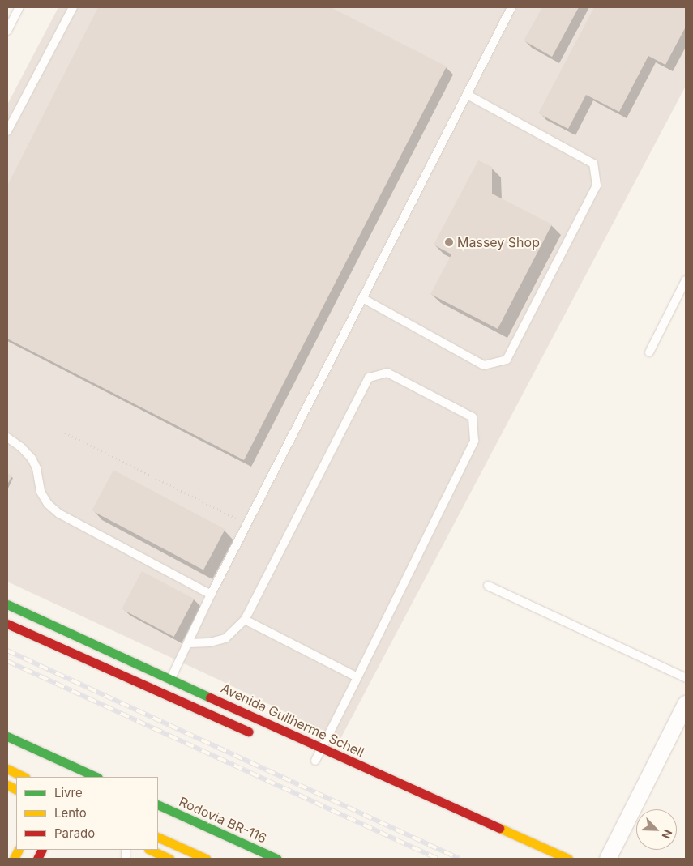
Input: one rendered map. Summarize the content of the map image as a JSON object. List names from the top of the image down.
{
  "streets": {
    "main road": ["Avenida Guilherme Schell", "Rodovia BR-116"]
  },
  "places": ["Massey Shop"],
  "legend": ["Livre", "Lento", "Parado"],
  "north": "bottom right"
}
